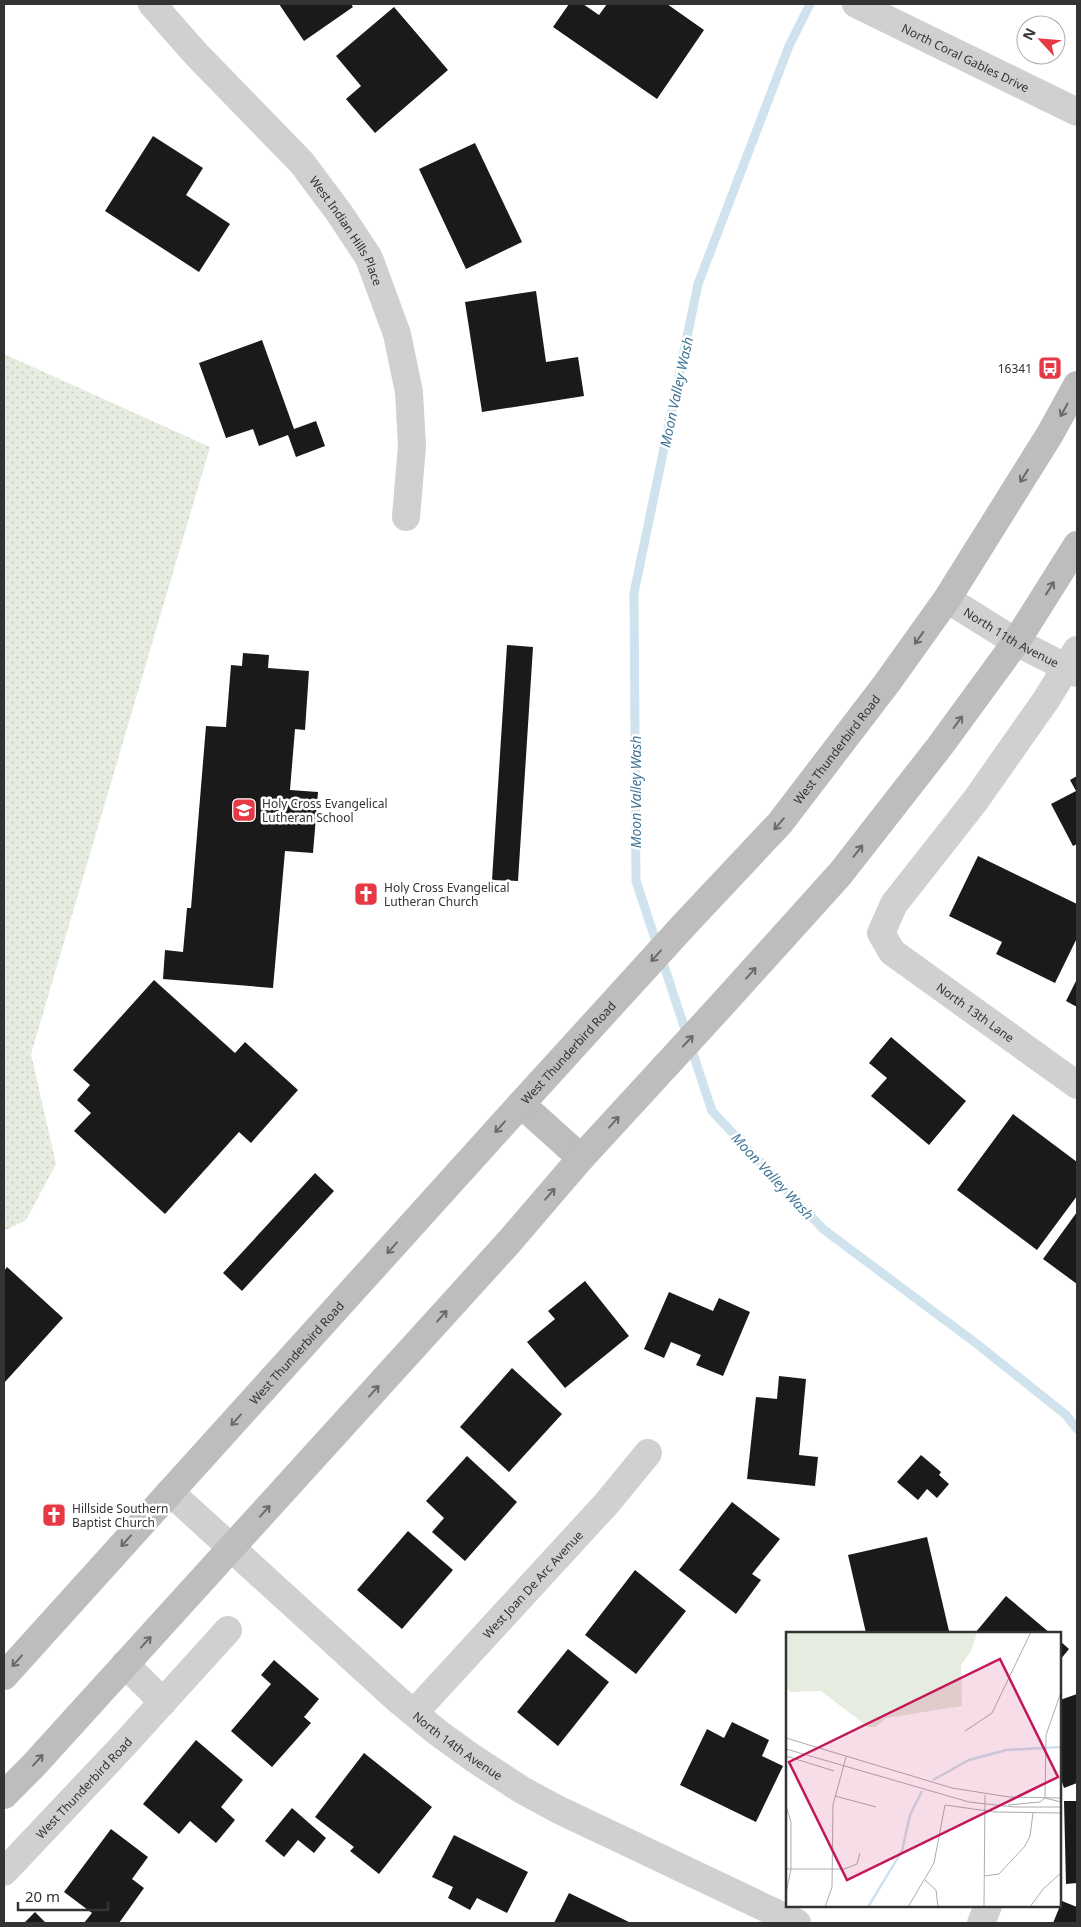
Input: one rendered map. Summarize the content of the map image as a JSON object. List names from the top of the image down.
{
  "streets": {
    "main road": ["West Thunderbird Road"],
    "street": [
      "North Coral Gables Drive",
      "West Indian Hills Place",
      "North 11th Avenue",
      "North 13th Lane",
      "West Joan De Arc Avenue",
      "North 14th Avenue"
    ]
  },
  "crossings": [
    ["North 11th Avenue", "West Thunderbird Road"],
    ["North 11th Avenue", "North 13th Lane"],
    ["West Thunderbird Road", "North 14th Avenue"],
    ["West Joan De Arc Avenue", "North 14th Avenue"]
  ],
  "water": ["Moon Valley Wash"],
  "places": {
    "bus stop": ["16341"],
    "school or university": ["Holy Cross Evangelical Lutheran School"],
    "church": ["Holy Cross Evangelical Lutheran Church", "Hillside Southern Baptist Church"]
  },
  "scale_bar": "20 m",
  "north": "top left"
}
